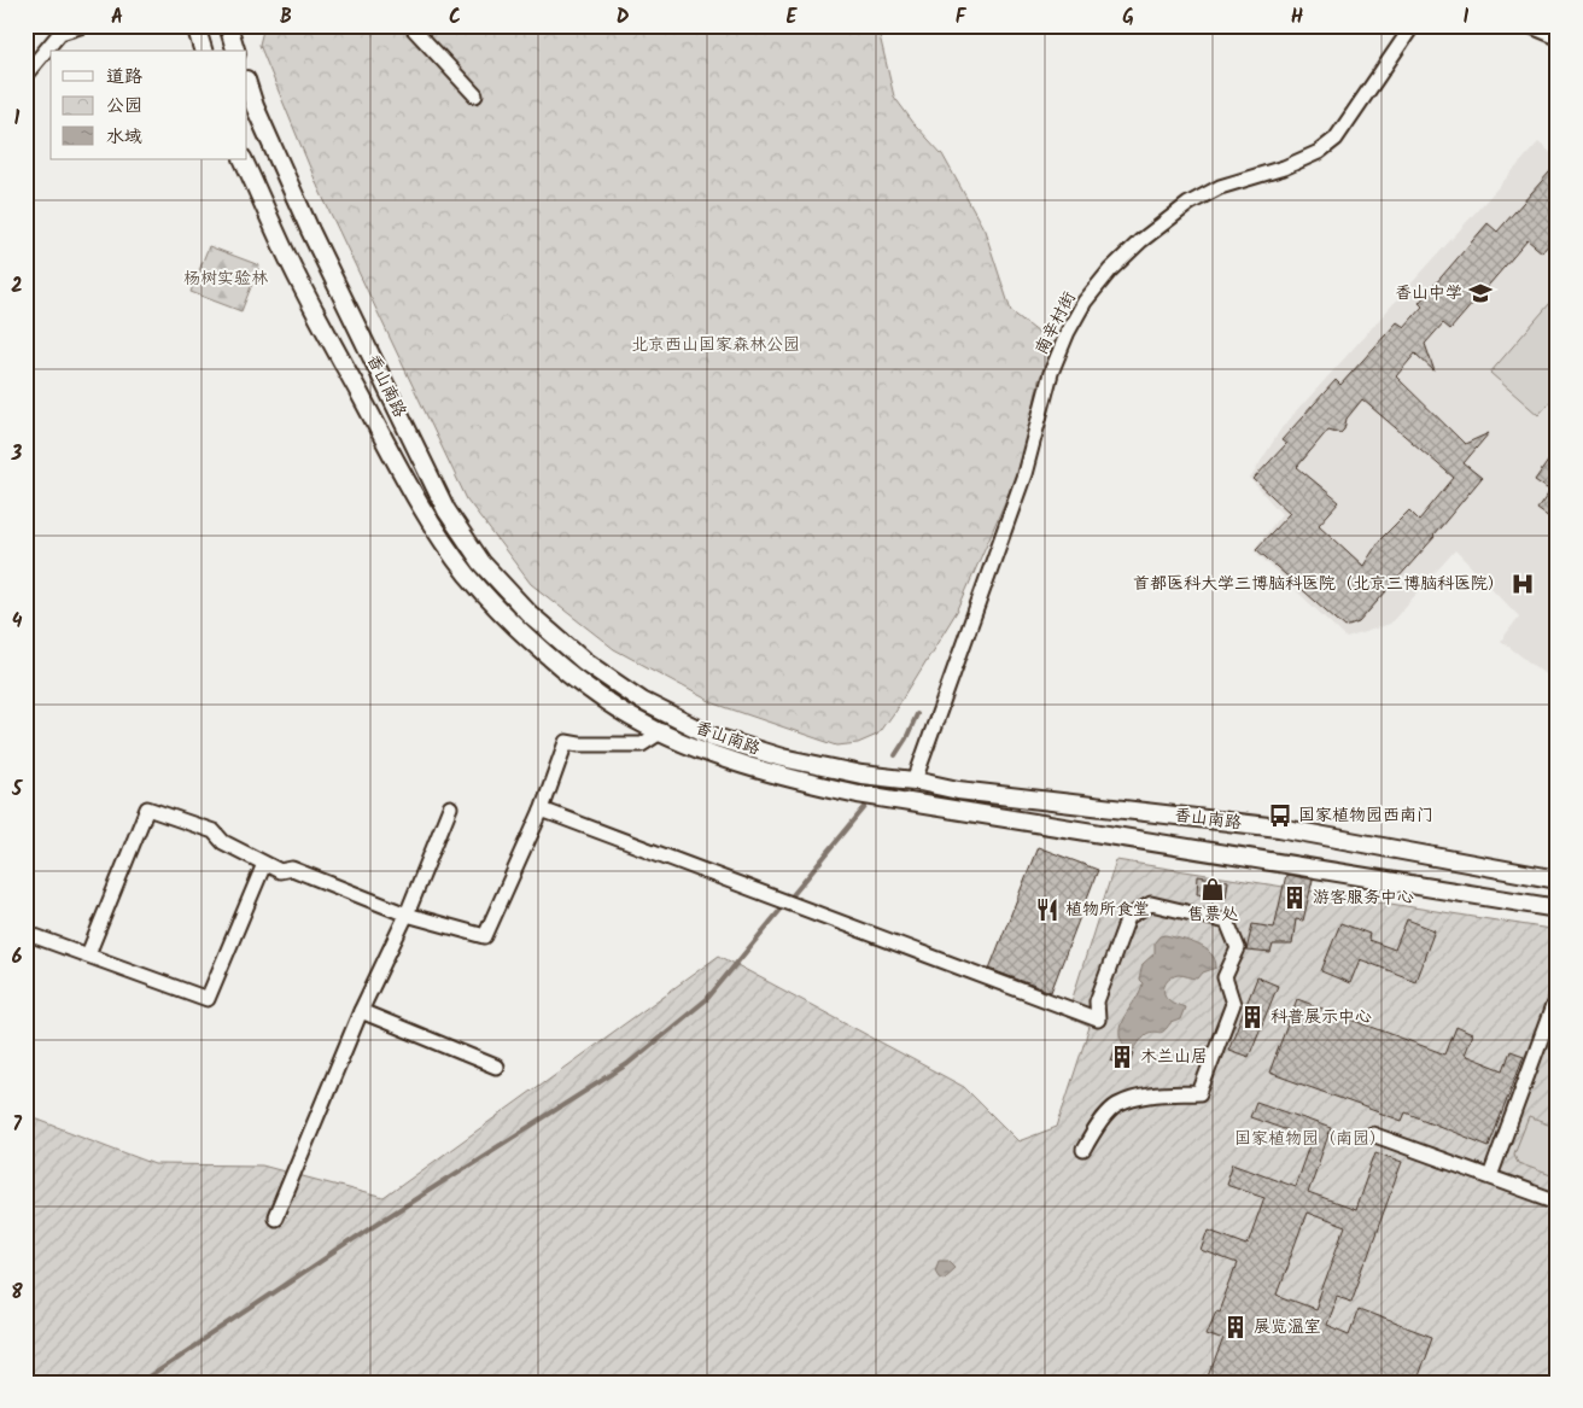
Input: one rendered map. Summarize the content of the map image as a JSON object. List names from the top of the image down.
{
  "streets": {
    "street": ["南辛村街", "香山南路"]
  },
  "crossings": [
    ["南辛村街", "香山南路"]
  ],
  "parks": ["杨树实验林", "北京西山国家森林公园", "国家植物园（南园）"],
  "places": {
    "school or university": ["香山中学"],
    "hospital": ["首都医科大学三博脑科医院（北京三博脑科医院）"],
    "bus stop": ["国家植物园西南门"],
    "shop": ["售票处"],
    "building": [
      "游客服务中心",
      "科普展示中心",
      "木兰山居",
      "展览温室"
    ],
    "restaurant": ["植物所食堂"]
  },
  "legend": ["道路", "公园", "水域"],
  "grid": {
    "columns": [
      "A",
      "B",
      "C",
      "D",
      "E",
      "F",
      "G",
      "H",
      "I"
    ],
    "rows": [
      "1",
      "2",
      "3",
      "4",
      "5",
      "6",
      "7",
      "8"
    ]
  }
}
